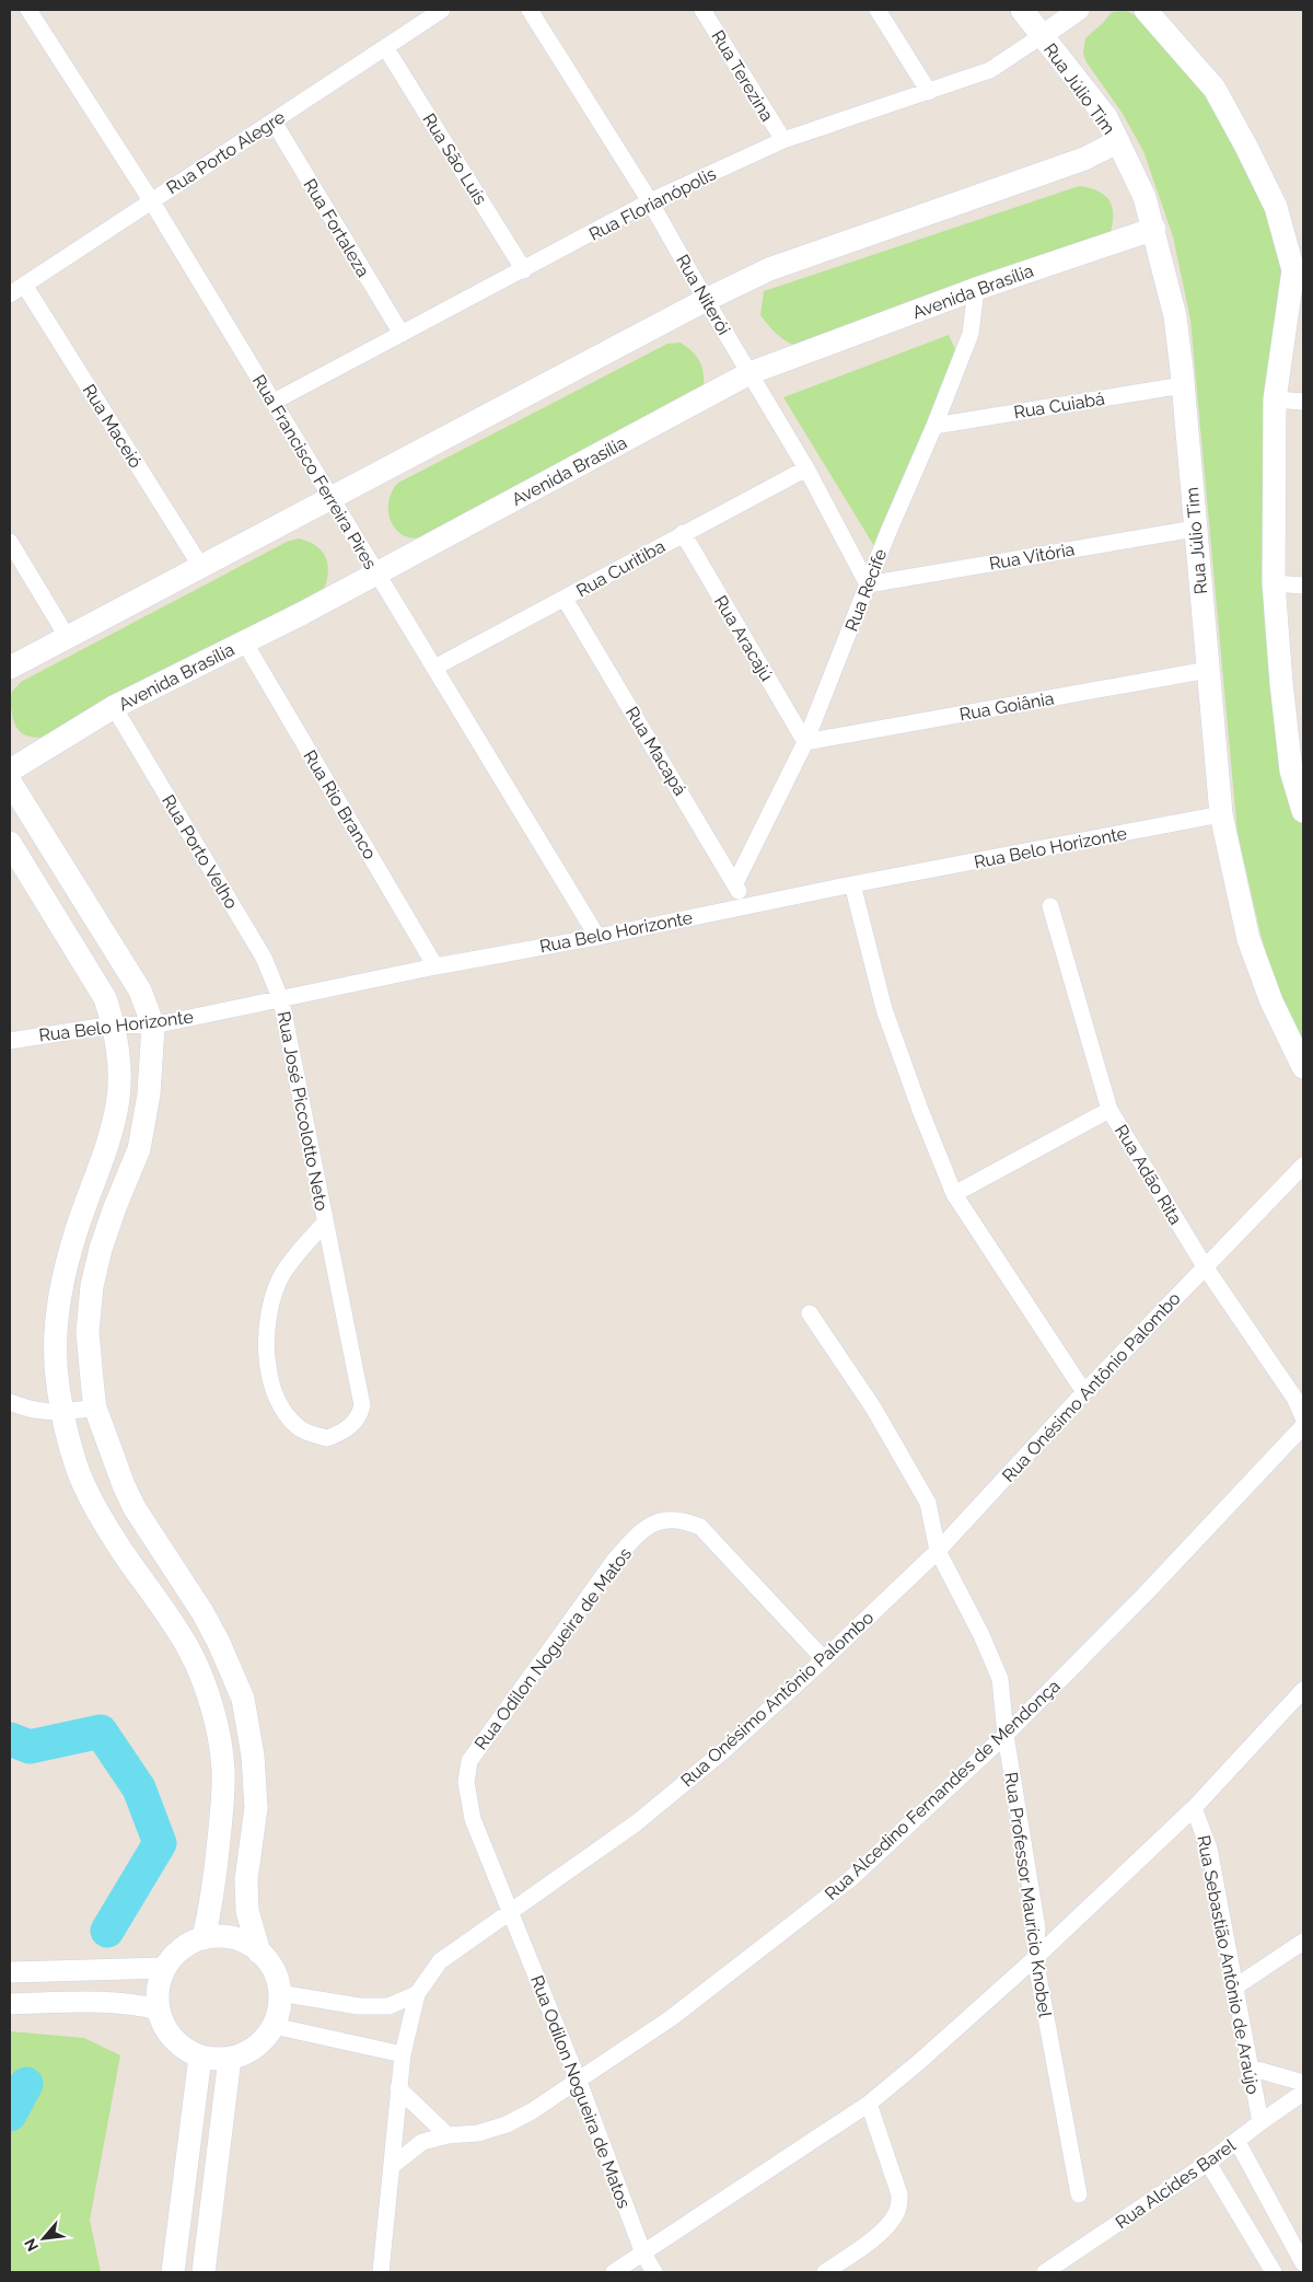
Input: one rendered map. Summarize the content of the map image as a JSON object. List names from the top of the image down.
{
  "streets": {
    "main road": ["Rua Júlio Tim", "Avenida Brasília"],
    "street": [
      "Rua Terezina",
      "Rua Porto Alegre",
      "Rua São Luís",
      "Rua Florianópolis",
      "Rua Fortaleza",
      "Rua Niterói",
      "Rua Cuiabá",
      "Rua Maceió",
      "Rua Francisco Ferreira Pires",
      "Rua Vitória",
      "Rua Curitiba",
      "Rua Recife",
      "Rua Aracajú",
      "Rua Goiânia",
      "Rua Macapá",
      "Rua Rio Branco",
      "Rua Belo Horizonte",
      "Rua Porto Velho",
      "Rua José Piccolotto Neto",
      "Rua Adão Rita",
      "Rua Onésimo Antônio Palombo",
      "Rua Odilon Nogueira de Matos",
      "Rua Alcedino Fernandes de Mendonça",
      "Rua Professor Maurício Knobel",
      "Rua Sebastião Antônio de Araújo",
      "Rua Alcides Barel"
    ]
  },
  "crossings": [
    ["Rua Terezina", "Rua Florianópolis"],
    ["Rua Júlio Tim", "Rua Florianópolis"],
    ["Rua Júlio Tim", "Avenida Brasília"],
    ["Rua Júlio Tim", "Rua Cuiabá"],
    ["Rua Júlio Tim", "Rua Vitória"],
    ["Rua Júlio Tim", "Rua Goiânia"],
    ["Rua Júlio Tim", "Rua Belo Horizonte"],
    ["Rua Porto Alegre", "Rua São Luís"],
    ["Rua Porto Alegre", "Rua Fortaleza"],
    ["Rua Porto Alegre", "Rua Maceió"],
    ["Rua Porto Alegre", "Rua Francisco Ferreira Pires"],
    ["Rua São Luís", "Rua Florianópolis"],
    ["Rua Florianópolis", "Rua Fortaleza"],
    ["Rua Florianópolis", "Rua Niterói"],
    ["Rua Florianópolis", "Rua Francisco Ferreira Pires"],
    ["Avenida Brasília", "Rua Niterói"],
    ["Avenida Brasília", "Rua Francisco Ferreira Pires"],
    ["Avenida Brasília", "Rua Recife"],
    ["Avenida Brasília", "Rua Rio Branco"],
    ["Avenida Brasília", "Rua Porto Velho"],
    ["Rua Niterói", "Rua Vitória"],
    ["Rua Niterói", "Rua Curitiba"],
    ["Rua Niterói", "Rua Recife"],
    ["Rua Cuiabá", "Rua Recife"],
    ["Rua Francisco Ferreira Pires", "Rua Curitiba"],
    ["Rua Francisco Ferreira Pires", "Rua Belo Horizonte"],
    ["Rua Vitória", "Rua Recife"],
    ["Rua Curitiba", "Rua Aracajú"],
    ["Rua Curitiba", "Rua Macapá"],
    ["Rua Recife", "Rua Aracajú"],
    ["Rua Recife", "Rua Goiânia"],
    ["Rua Recife", "Rua Macapá"],
    ["Rua Aracajú", "Rua Goiânia"],
    ["Rua Macapá", "Rua Belo Horizonte"],
    ["Rua Rio Branco", "Rua Belo Horizonte"],
    ["Rua Belo Horizonte", "Rua Porto Velho"],
    ["Rua Belo Horizonte", "Rua José Piccolotto Neto"],
    ["Rua Porto Velho", "Rua José Piccolotto Neto"],
    ["Rua Adão Rita", "Rua Onésimo Antônio Palombo"],
    ["Rua Onésimo Antônio Palombo", "Rua Odilon Nogueira de Matos"],
    ["Rua Onésimo Antônio Palombo", "Rua Alcedino Fernandes de Mendonça"],
    ["Rua Onésimo Antônio Palombo", "Rua Professor Maurício Knobel"],
    ["Rua Odilon Nogueira de Matos", "Rua Alcedino Fernandes de Mendonça"],
    ["Rua Alcedino Fernandes de Mendonça", "Rua Professor Maurício Knobel"],
    ["Rua Sebastião Antônio de Araújo", "Rua Alcides Barel"]
  ],
  "north": "bottom left"
}
